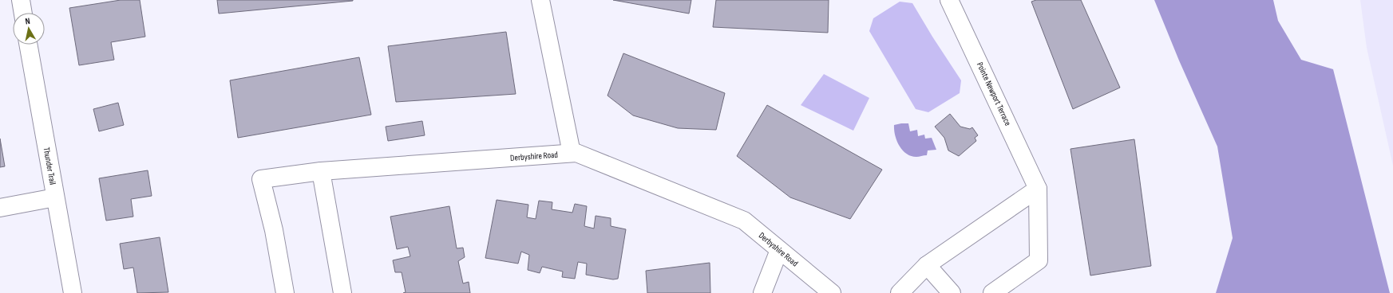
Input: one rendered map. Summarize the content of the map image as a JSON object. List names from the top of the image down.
{
  "streets": {
    "street": ["Pointe Newport Terrace", "Derbyshire Road", "Thunder Trail"]
  },
  "north": "top"
}
